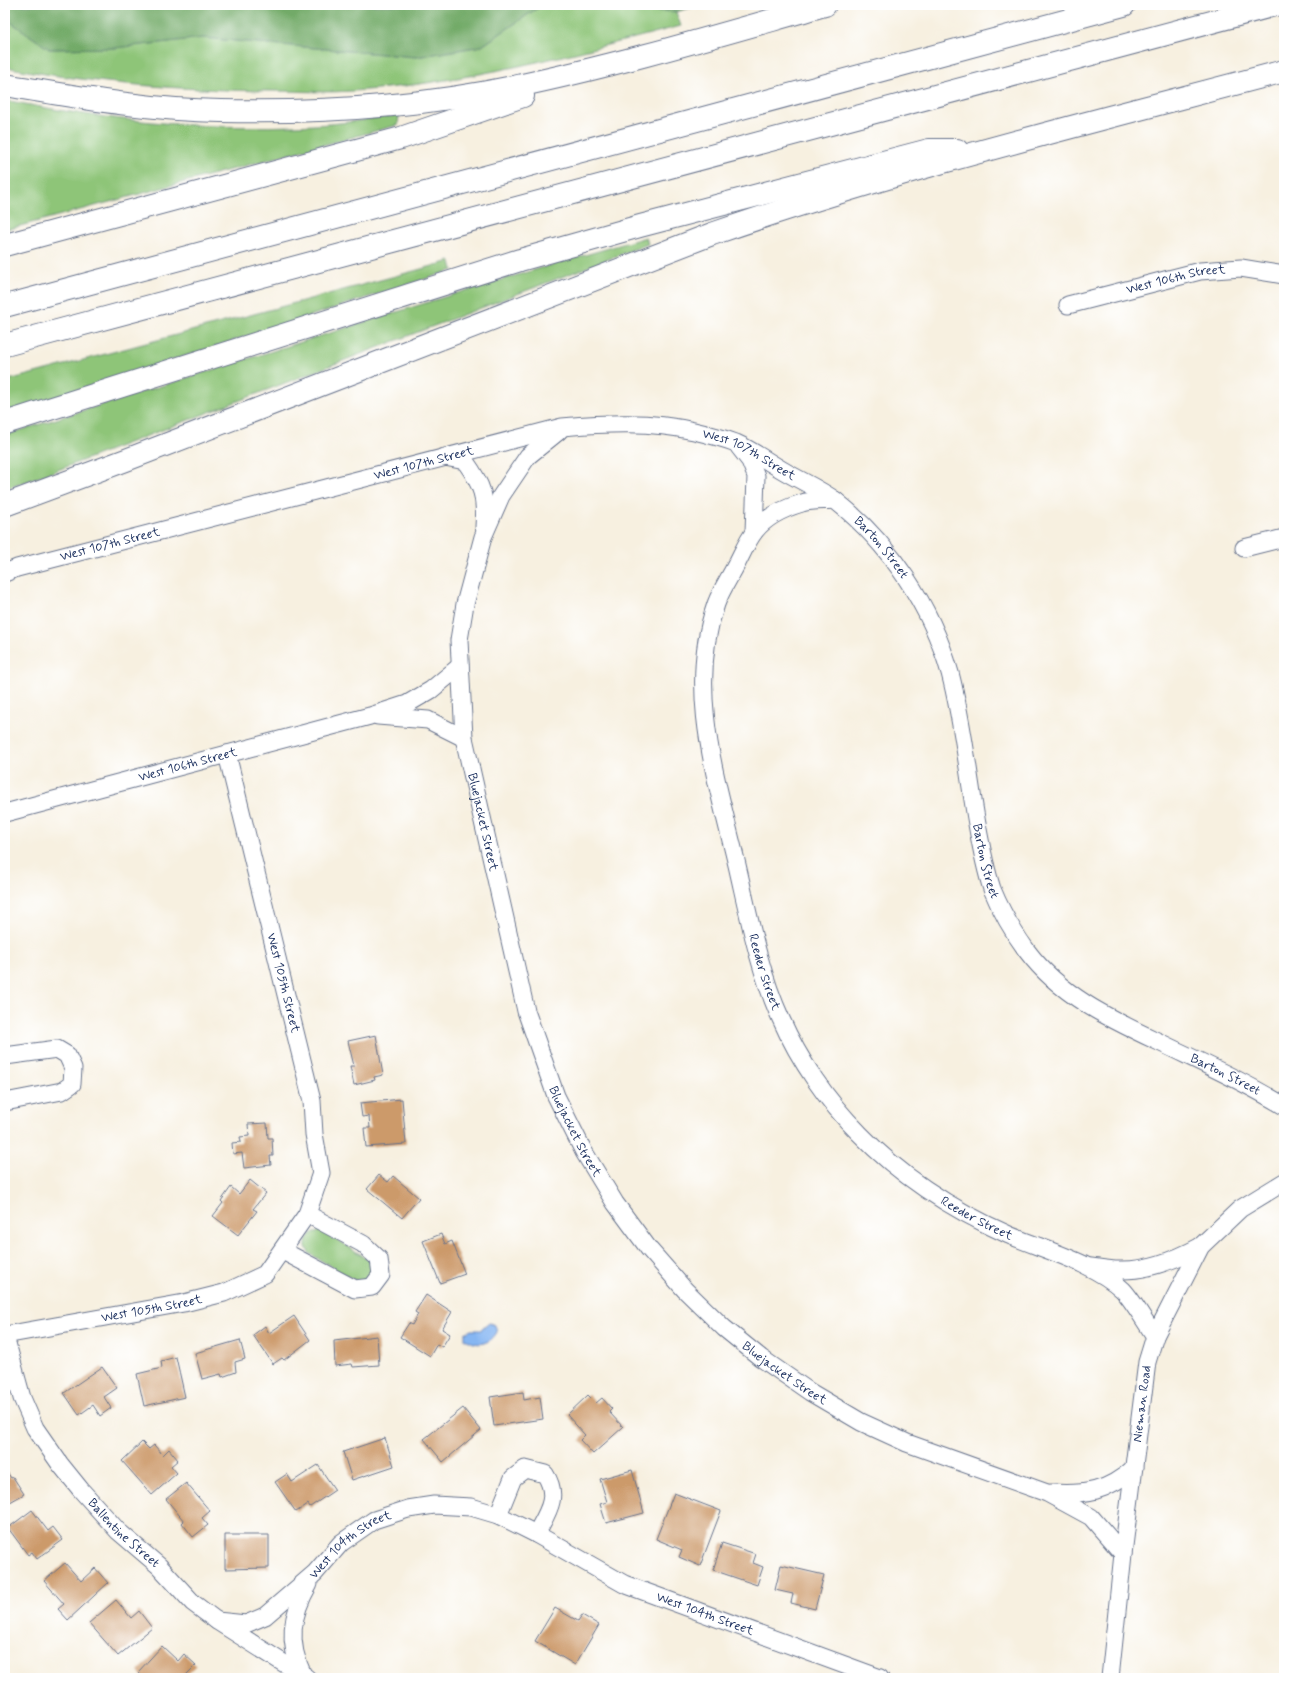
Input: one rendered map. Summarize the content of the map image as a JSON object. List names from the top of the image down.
{
  "streets": {
    "street": [
      "West 106th Street",
      "West 107th Street",
      "Barton Street",
      "Bluejacket Street",
      "Reeder Street",
      "West 105th Street",
      "Nieman Road",
      "Ballentine Street",
      "West 104th Street"
    ]
  },
  "crossings": [
    ["West 106th Street", "Bluejacket Street"],
    ["West 106th Street", "West 105th Street"],
    ["West 107th Street", "Barton Street"],
    ["West 107th Street", "Bluejacket Street"],
    ["West 107th Street", "Reeder Street"],
    ["Barton Street", "Reeder Street"],
    ["Bluejacket Street", "Nieman Road"],
    ["Reeder Street", "Nieman Road"],
    ["West 105th Street", "Ballentine Street"],
    ["Ballentine Street", "West 104th Street"]
  ]
}
